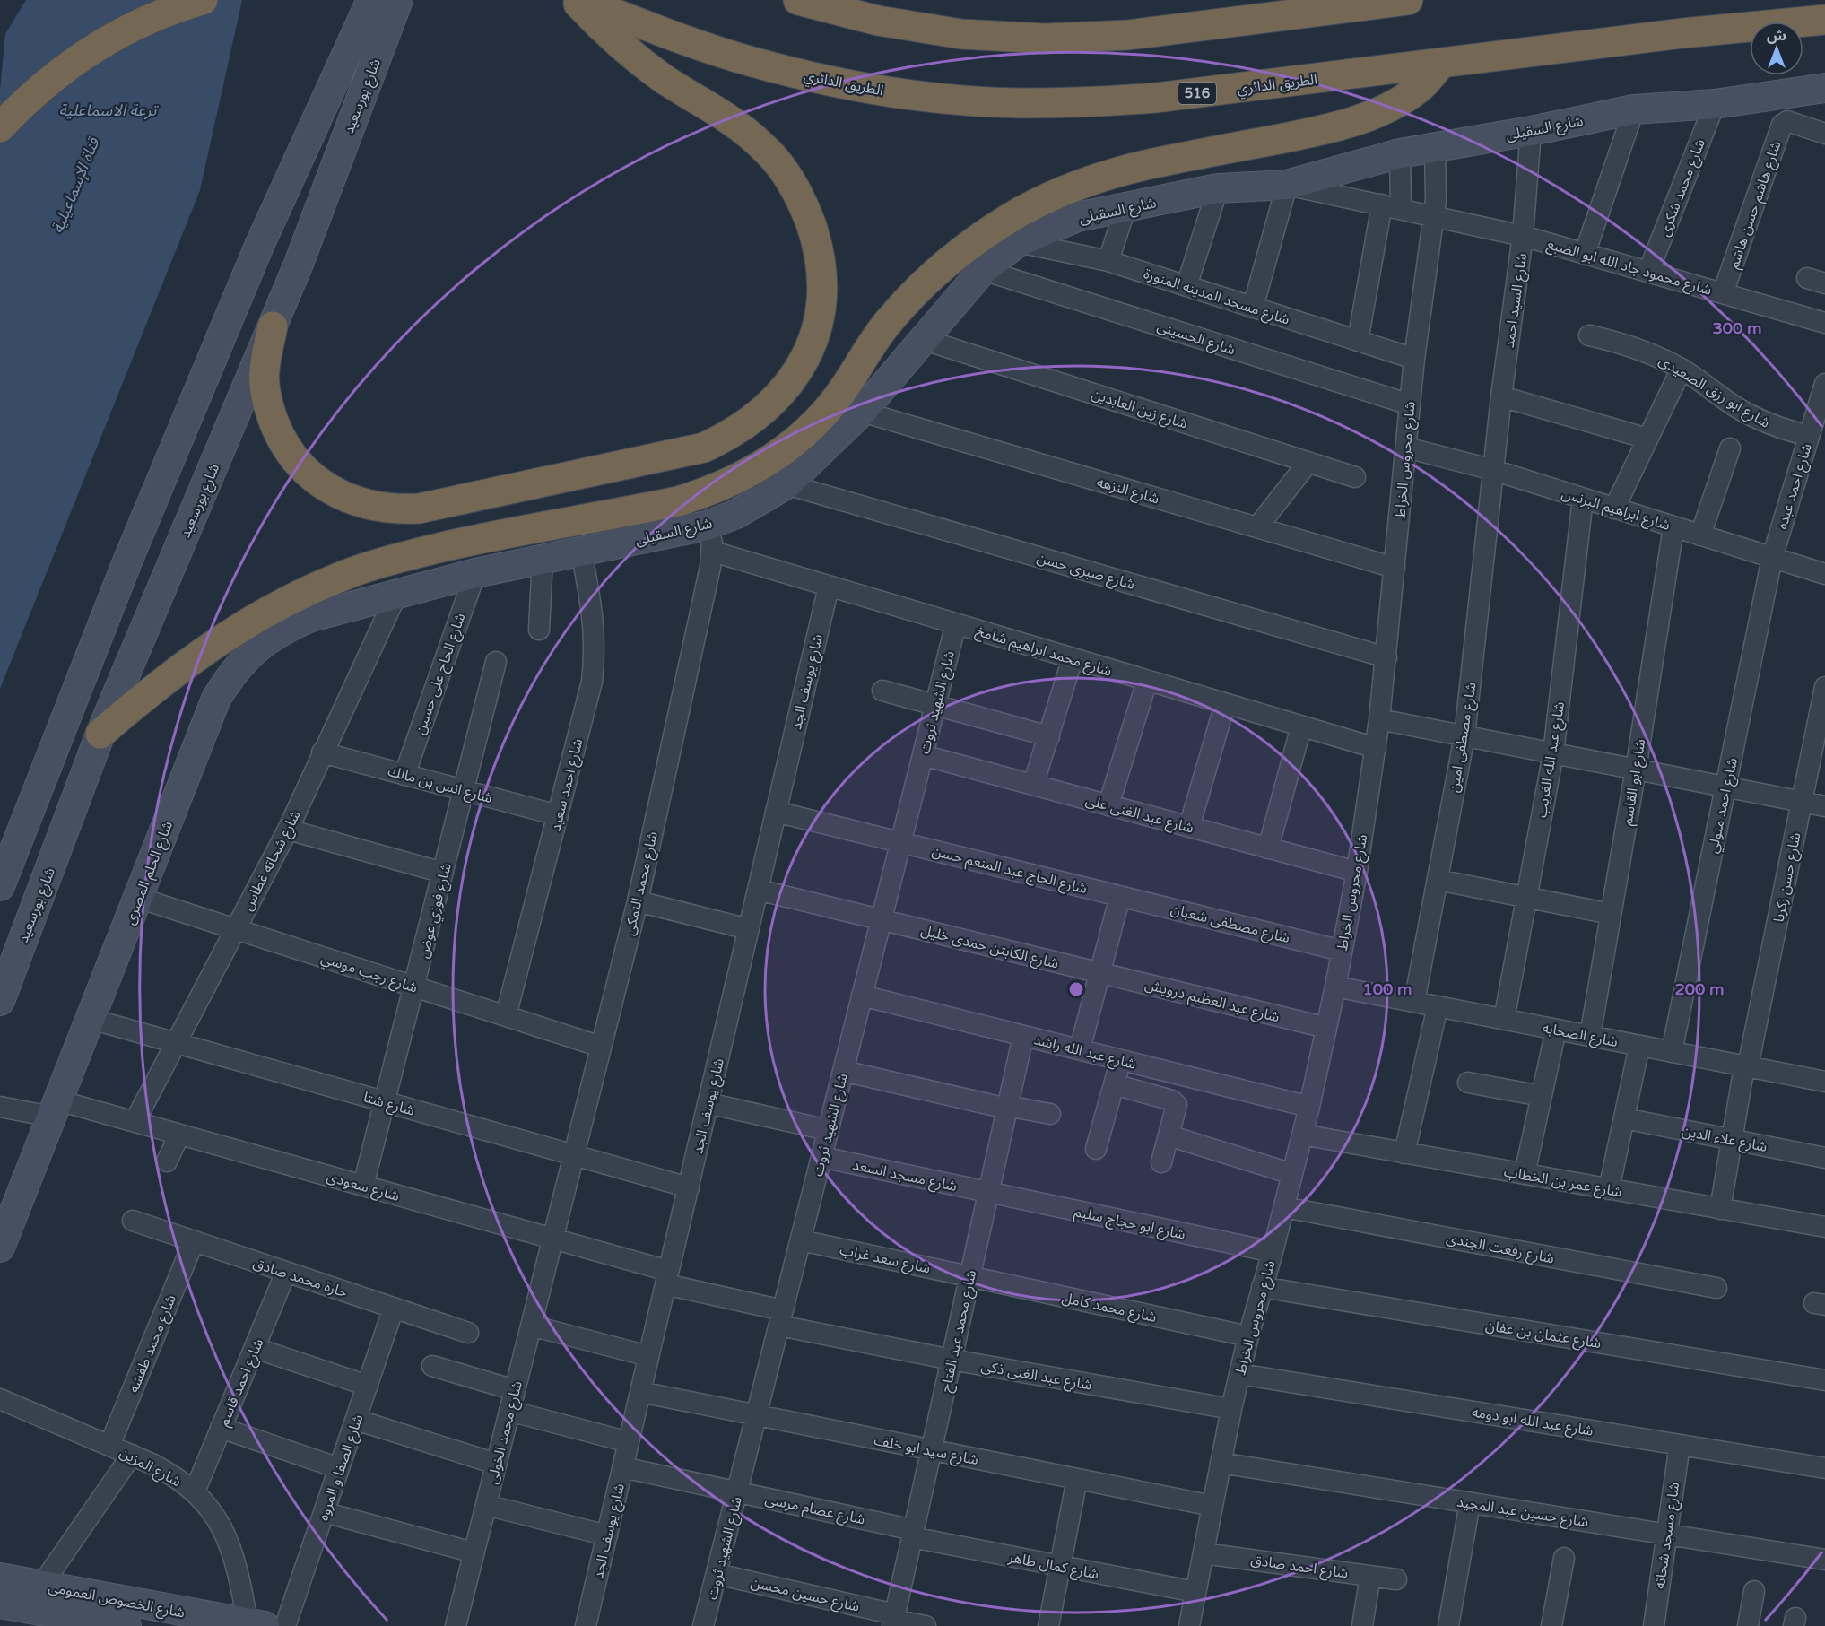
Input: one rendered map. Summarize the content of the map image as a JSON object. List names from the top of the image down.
{
  "streets": {
    "highway": ["الطريق الدائري", "516"],
    "street": [
      "شارع بورسعيد",
      "شارع السقيلى",
      "شارع محمد شكرى",
      "شارع هاشم حسن هاشم",
      "شارع محمود جاد الله ابو الضبع",
      "شارع مسجد المدينه المنورة",
      "شارع السيد احمد",
      "شارع الحسينى",
      "شارع ابو رزق الصعيدى",
      "شارع زين العابدين",
      "شارع محروس الخراط",
      "شارع احمد عبده",
      "شارع النزهه",
      "شارع ابراهيم البرنس",
      "شارع صبرى حسن",
      "شارع محمد ابراهيم شامخ",
      "شارع الحاج على حسين",
      "شارع يوسف الجد",
      "شارع الشهيد ثروت",
      "شارع مصطفى امين",
      "شارع عبد الله الغريب",
      "شارع ابو القاسم",
      "شارع انس بن مالك",
      "شارع احمد سعيد",
      "شارع احمد متولي",
      "شارع عبد الغنى على",
      "شارع شحاته غطاس",
      "شارع الحاج عبد المنعم حسن",
      "شارع الحلم المصرى",
      "شارع حسن زكريا",
      "شارع محمد النمكى",
      "شارع فوزي عوض",
      "شارع مصطفى شعبان",
      "شارع الكابتن حمدى خليل",
      "شارع رجب موسي",
      "شارع عبد العظيم درويش",
      "شارع الصحابه",
      "شارع عبد الله راشد",
      "شارع شتا",
      "شارع علاء الدين",
      "شارع مسجد السعد",
      "شارع عمر بن الخطاب",
      "شارع سعودى",
      "شارع ابو حجاج سليم",
      "شارع رفعت الجندى",
      "شارع سعد غراب",
      "حارة محمد صادق",
      "شارع محمد كامل",
      "شارع محمد عبد الفتاح",
      "شارع عثمان بن عفان",
      "شارع محمد طفشه",
      "شارع عبد الغنى ذكى",
      "شارع احمد قاسم",
      "شارع عبد الله ابو دومه",
      "شارع محمد الخولى",
      "شارع سيد ابو خلف",
      "شارع المزين",
      "شارع الصفا و المروه",
      "شارع عصام مرسى",
      "شارع حسين عبد المجيد",
      "شارع مسجد شحاته",
      "شارع كمال طاهر",
      "شارع احمد صادق",
      "شارع حسين محسن",
      "شارع الخصوص العمومى"
    ]
  },
  "crossings": [
    ["شارع السقيلى", "شارع محمد شكرى"],
    ["شارع السقيلى", "شارع محمود جاد الله ابو الضبع"],
    ["شارع السقيلى", "شارع مسجد المدينه المنورة"],
    ["شارع السقيلى", "شارع السيد احمد"],
    ["شارع السقيلى", "شارع الحسينى"],
    ["شارع السقيلى", "شارع زين العابدين"],
    ["شارع السقيلى", "شارع محروس الخراط"],
    ["شارع السقيلى", "شارع النزهه"],
    ["شارع السقيلى", "شارع صبرى حسن"],
    ["شارع السقيلى", "شارع محمد ابراهيم شامخ"],
    ["شارع السقيلى", "شارع الحاج على حسين"],
    ["شارع السقيلى", "شارع احمد سعيد"],
    ["شارع السقيلى", "شارع شحاته غطاس"],
    ["شارع السقيلى", "شارع الحلم المصرى"],
    ["شارع السقيلى", "شارع محمد النمكى"],
    ["شارع محمد شكرى", "شارع محمود جاد الله ابو الضبع"],
    ["شارع هاشم حسن هاشم", "شارع محمود جاد الله ابو الضبع"],
    ["شارع محمود جاد الله ابو الضبع", "شارع السيد احمد"],
    ["شارع محمود جاد الله ابو الضبع", "شارع محروس الخراط"],
    ["شارع مسجد المدينه المنورة", "شارع محروس الخراط"],
    ["شارع السيد احمد", "شارع ابراهيم البرنس"],
    ["شارع السيد احمد", "شارع مصطفى امين"],
    ["شارع الحسينى", "شارع محروس الخراط"],
    ["شارع ابو رزق الصعيدى", "شارع احمد عبده"],
    ["شارع محروس الخراط", "شارع النزهه"],
    ["شارع محروس الخراط", "شارع ابراهيم البرنس"],
    ["شارع محروس الخراط", "شارع صبرى حسن"],
    ["شارع محروس الخراط", "شارع محمد ابراهيم شامخ"],
    ["شارع محروس الخراط", "شارع عبد الغنى على"],
    ["شارع محروس الخراط", "شارع مصطفى شعبان"],
    ["شارع محروس الخراط", "شارع عبد العظيم درويش"],
    ["شارع محروس الخراط", "شارع الصحابه"],
    ["شارع محروس الخراط", "شارع عبد الله راشد"],
    ["شارع محروس الخراط", "شارع عمر بن الخطاب"],
    ["شارع محروس الخراط", "شارع ابو حجاج سليم"],
    ["شارع محروس الخراط", "شارع رفعت الجندى"],
    ["شارع محروس الخراط", "شارع محمد كامل"],
    ["شارع محروس الخراط", "شارع عثمان بن عفان"],
    ["شارع محروس الخراط", "شارع عبد الغنى ذكى"],
    ["شارع محروس الخراط", "شارع عبد الله ابو دومه"],
    ["شارع محروس الخراط", "شارع سيد ابو خلف"],
    ["شارع محروس الخراط", "شارع حسين عبد المجيد"],
    ["شارع محروس الخراط", "شارع كمال طاهر"],
    ["شارع محروس الخراط", "شارع احمد صادق"],
    ["شارع احمد عبده", "شارع ابراهيم البرنس"],
    ["شارع احمد عبده", "شارع احمد متولي"],
    ["شارع ابراهيم البرنس", "شارع مصطفى امين"],
    ["شارع ابراهيم البرنس", "شارع عبد الله الغريب"],
    ["شارع ابراهيم البرنس", "شارع ابو القاسم"],
    ["شارع ابراهيم البرنس", "شارع احمد متولي"],
    ["شارع محمد ابراهيم شامخ", "شارع يوسف الجد"],
    ["شارع محمد ابراهيم شامخ", "شارع الشهيد ثروت"],
    ["شارع محمد ابراهيم شامخ", "شارع محمد النمكى"],
    ["شارع الحاج على حسين", "شارع انس بن مالك"],
    ["شارع يوسف الجد", "شارع الحاج عبد المنعم حسن"],
    ["شارع يوسف الجد", "شارع الكابتن حمدى خليل"],
    ["شارع يوسف الجد", "شارع شتا"],
    ["شارع يوسف الجد", "شارع سعودى"],
    ["شارع يوسف الجد", "شارع سيد ابو خلف"],
    ["شارع يوسف الجد", "شارع عصام مرسى"],
    ["شارع الشهيد ثروت", "شارع عبد الغنى على"],
    ["شارع الشهيد ثروت", "شارع الحاج عبد المنعم حسن"],
    ["شارع الشهيد ثروت", "شارع الكابتن حمدى خليل"],
    ["شارع الشهيد ثروت", "شارع عبد الله راشد"],
    ["شارع الشهيد ثروت", "شارع مسجد السعد"],
    ["شارع الشهيد ثروت", "شارع سعودى"],
    ["شارع الشهيد ثروت", "شارع سعد غراب"],
    ["شارع الشهيد ثروت", "شارع عبد الغنى ذكى"],
    ["شارع الشهيد ثروت", "شارع سيد ابو خلف"],
    ["شارع الشهيد ثروت", "شارع عصام مرسى"],
    ["شارع الشهيد ثروت", "شارع حسين محسن"],
    ["شارع مصطفى امين", "شارع الصحابه"],
    ["شارع عبد الله الغريب", "شارع الصحابه"],
    ["شارع ابو القاسم", "شارع الصحابه"],
    ["شارع انس بن مالك", "شارع احمد سعيد"],
    ["شارع انس بن مالك", "شارع شحاته غطاس"],
    ["شارع انس بن مالك", "شارع فوزي عوض"],
    ["شارع احمد سعيد", "شارع رجب موسي"],
    ["شارع احمد متولي", "شارع الصحابه"],
    ["شارع شحاته غطاس", "شارع الحلم المصرى"],
    ["شارع شحاته غطاس", "شارع رجب موسي"],
    ["شارع شحاته غطاس", "شارع شتا"],
    ["شارع شحاته غطاس", "شارع سعودى"],
    ["شارع الحاج عبد المنعم حسن", "شارع مصطفى شعبان"],
    ["شارع الحلم المصرى", "شارع رجب موسي"],
    ["شارع الحلم المصرى", "شارع شتا"],
    ["شارع الحلم المصرى", "شارع سعودى"],
    ["شارع حسن زكريا", "شارع الصحابه"],
    ["شارع حسن زكريا", "شارع علاء الدين"],
    ["شارع حسن زكريا", "شارع عمر بن الخطاب"],
    ["شارع محمد النمكى", "شارع رجب موسي"],
    ["شارع محمد النمكى", "شارع شتا"],
    ["شارع محمد النمكى", "شارع سعودى"],
    ["شارع محمد النمكى", "شارع محمد الخولى"],
    ["شارع فوزي عوض", "شارع رجب موسي"],
    ["شارع فوزي عوض", "شارع شتا"],
    ["شارع فوزي عوض", "شارع سعودى"],
    ["شارع الكابتن حمدى خليل", "شارع عبد العظيم درويش"],
    ["شارع عبد الله راشد", "شارع محمد عبد الفتاح"],
    ["شارع مسجد السعد", "شارع ابو حجاج سليم"],
    ["شارع مسجد السعد", "شارع محمد عبد الفتاح"],
    ["شارع سعودى", "شارع عبد الغنى ذكى"],
    ["شارع سعودى", "شارع محمد الخولى"],
    ["شارع ابو حجاج سليم", "شارع محمد عبد الفتاح"],
    ["شارع سعد غراب", "شارع محمد كامل"],
    ["شارع سعد غراب", "شارع محمد عبد الفتاح"],
    ["حارة محمد صادق", "شارع محمد طفشه"],
    ["حارة محمد صادق", "شارع احمد قاسم"],
    ["حارة محمد صادق", "شارع الصفا و المروه"],
    ["شارع محمد كامل", "شارع محمد عبد الفتاح"],
    ["شارع محمد عبد الفتاح", "شارع عبد الغنى ذكى"],
    ["شارع محمد عبد الفتاح", "شارع سيد ابو خلف"],
    ["شارع محمد عبد الفتاح", "شارع عصام مرسى"],
    ["شارع محمد عبد الفتاح", "شارع كمال طاهر"],
    ["شارع محمد عبد الفتاح", "شارع حسين محسن"],
    ["شارع محمد طفشه", "شارع المزين"],
    ["شارع احمد قاسم", "شارع المزين"],
    ["شارع عبد الله ابو دومه", "شارع مسجد شحاته"],
    ["شارع المزين", "شارع الخصوص العمومى"],
    ["شارع عصام مرسى", "شارع كمال طاهر"],
    ["شارع حسين عبد المجيد", "شارع مسجد شحاته"]
  ],
  "water": ["ترعة الاسماعلية", "قناة الإسماعيلية"],
  "north": "top",
  "rings": ["300 m", "100 m", "200 m"]
}
